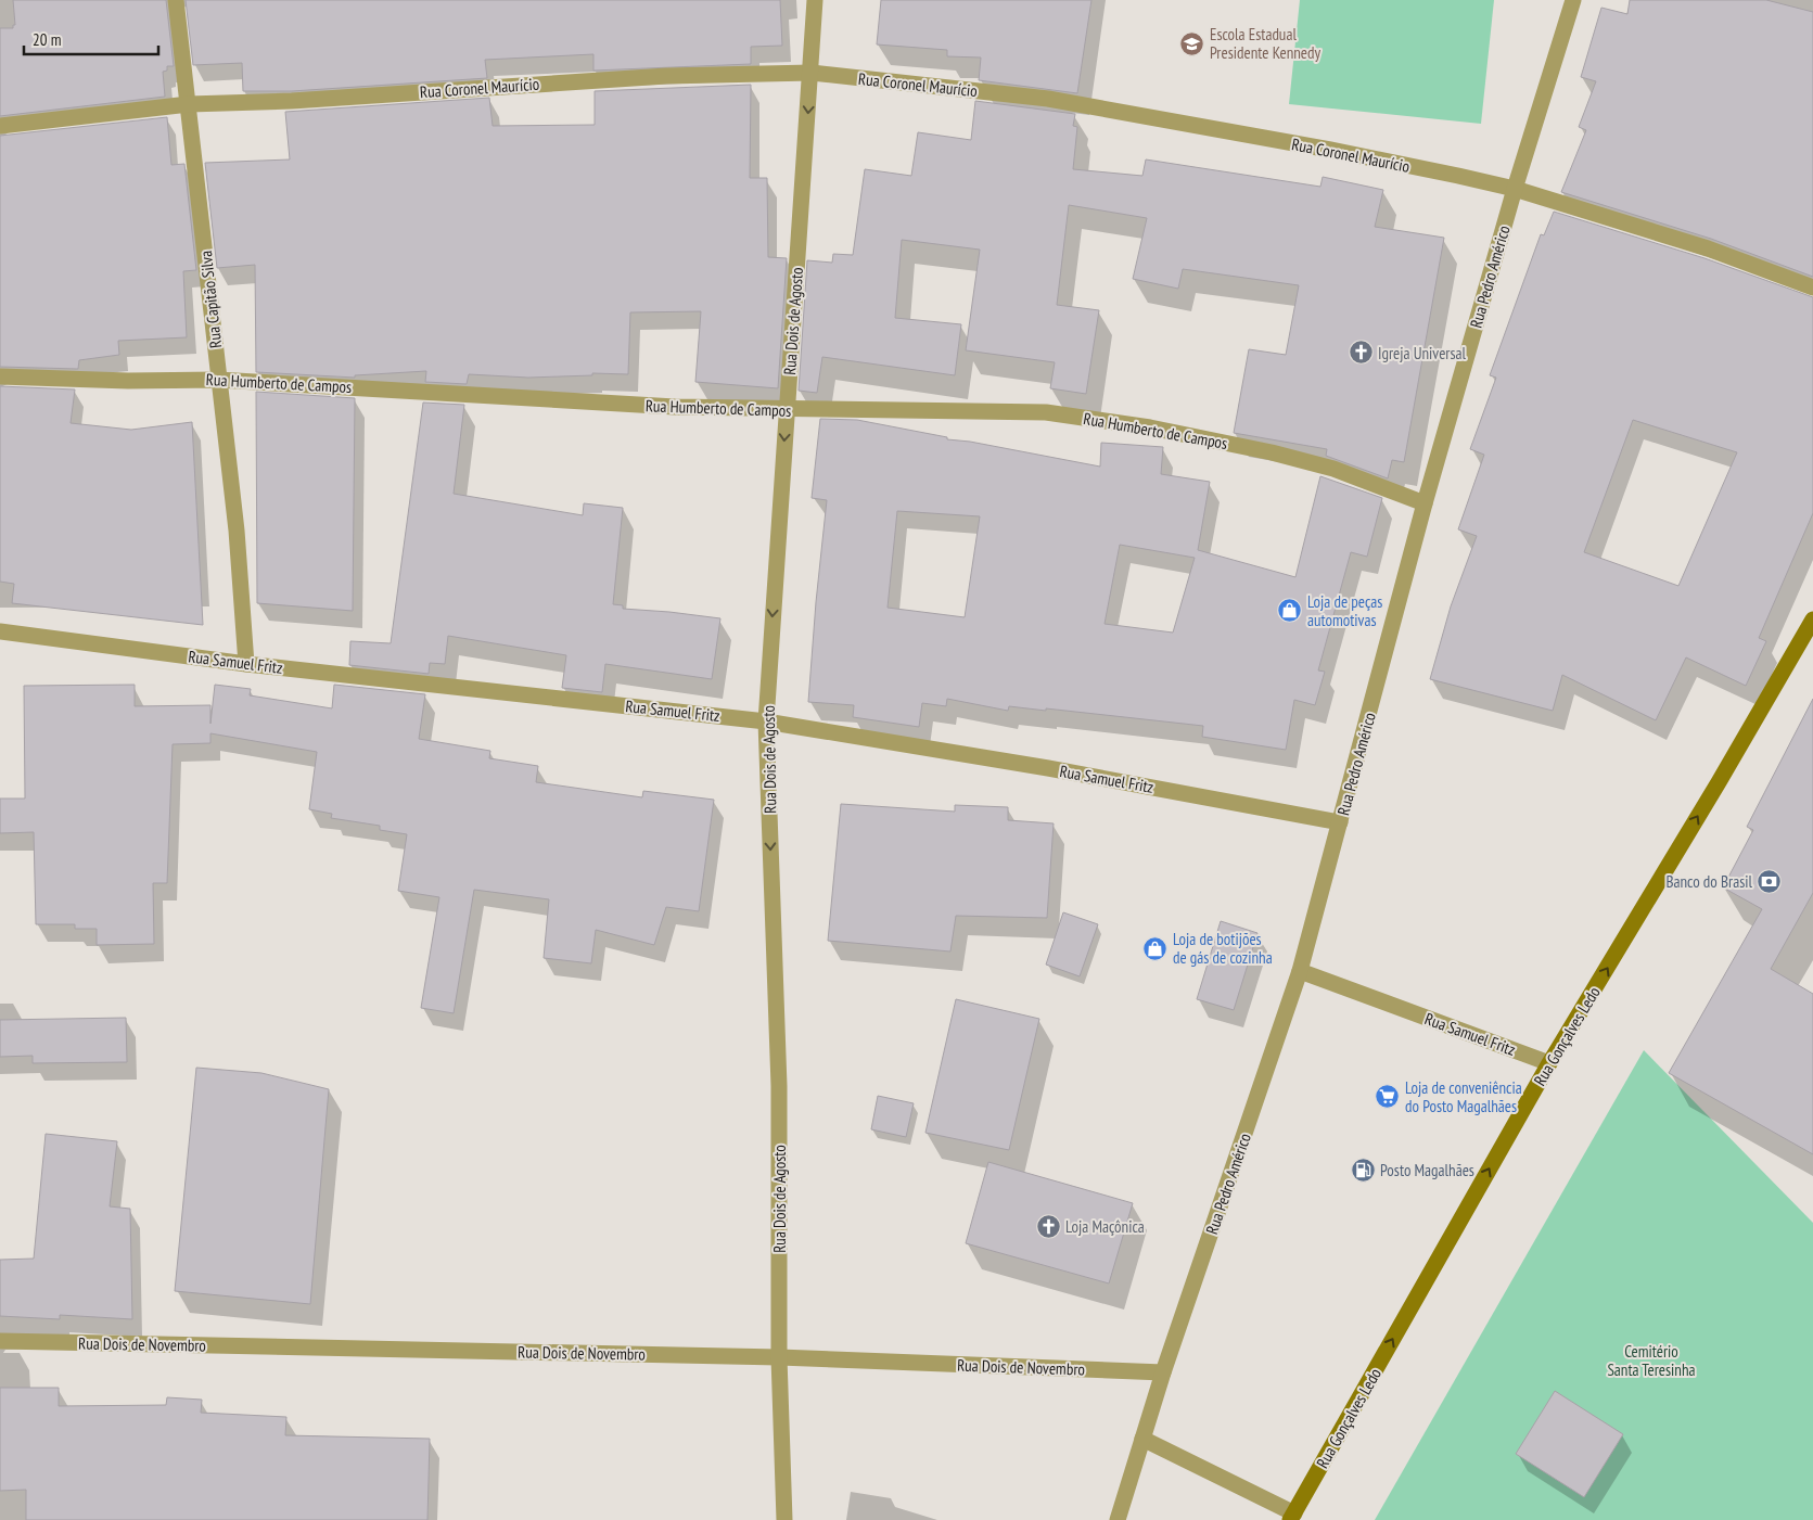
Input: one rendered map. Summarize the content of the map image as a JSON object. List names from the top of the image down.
{
  "streets": {
    "main road": ["Rua Gonçalves Ledo"],
    "street": [
      "Rua Coronel Maurício",
      "Rua Pedro Américo",
      "Rua Capitão Silva",
      "Rua Dois de Agosto",
      "Rua Humberto de Campos",
      "Rua Samuel Fritz",
      "Rua Dois de Novembro"
    ]
  },
  "crossings": [
    ["Rua Coronel Maurício", "Rua Pedro Américo"],
    ["Rua Coronel Maurício", "Rua Capitão Silva"],
    ["Rua Coronel Maurício", "Rua Dois de Agosto"],
    ["Rua Pedro Américo", "Rua Humberto de Campos"],
    ["Rua Pedro Américo", "Rua Samuel Fritz"],
    ["Rua Pedro Américo", "Rua Gonçalves Ledo"],
    ["Rua Pedro Américo", "Rua Dois de Novembro"],
    ["Rua Capitão Silva", "Rua Humberto de Campos"],
    ["Rua Capitão Silva", "Rua Samuel Fritz"],
    ["Rua Dois de Agosto", "Rua Humberto de Campos"],
    ["Rua Dois de Agosto", "Rua Samuel Fritz"],
    ["Rua Dois de Agosto", "Rua Dois de Novembro"],
    ["Rua Samuel Fritz", "Rua Gonçalves Ledo"]
  ],
  "one_way": ["Rua Dois de Agosto", "Rua Gonçalves Ledo"],
  "parks": ["Cemitério Santa Teresinha"],
  "places": {
    "school or university": ["Escola Estadual Presidente Kennedy"],
    "church": ["Igreja Universal", "Loja Maçônica"],
    "shop": ["Loja de peças automotivas", "Loja de botijões de gás de cozinha"],
    "bank": ["Banco do Brasil"],
    "supermarket": ["Loja de conveniência do Posto Magalhães"],
    "fuel station": ["Posto Magalhães"]
  },
  "scale_bar": "20 m"
}
